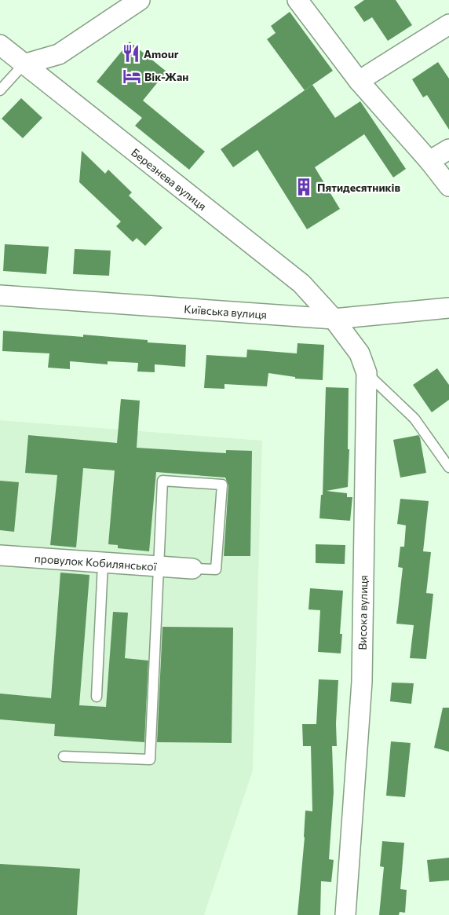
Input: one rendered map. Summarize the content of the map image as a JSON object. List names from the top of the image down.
{
  "streets": {
    "street": [
      "Березнева вулиця",
      "Київська вулиця",
      "провулок Кобилянської",
      "Висока вулиця"
    ]
  },
  "crossings": [
    ["Березнева вулиця", "Київська вулиця"],
    ["Березнева вулиця", "Висока вулиця"],
    ["Київська вулиця", "Висока вулиця"]
  ],
  "places": {
    "restaurant": ["Amour"],
    "hotel": ["Вік-Жан"],
    "building": ["Пятидесятників"]
  }
}
